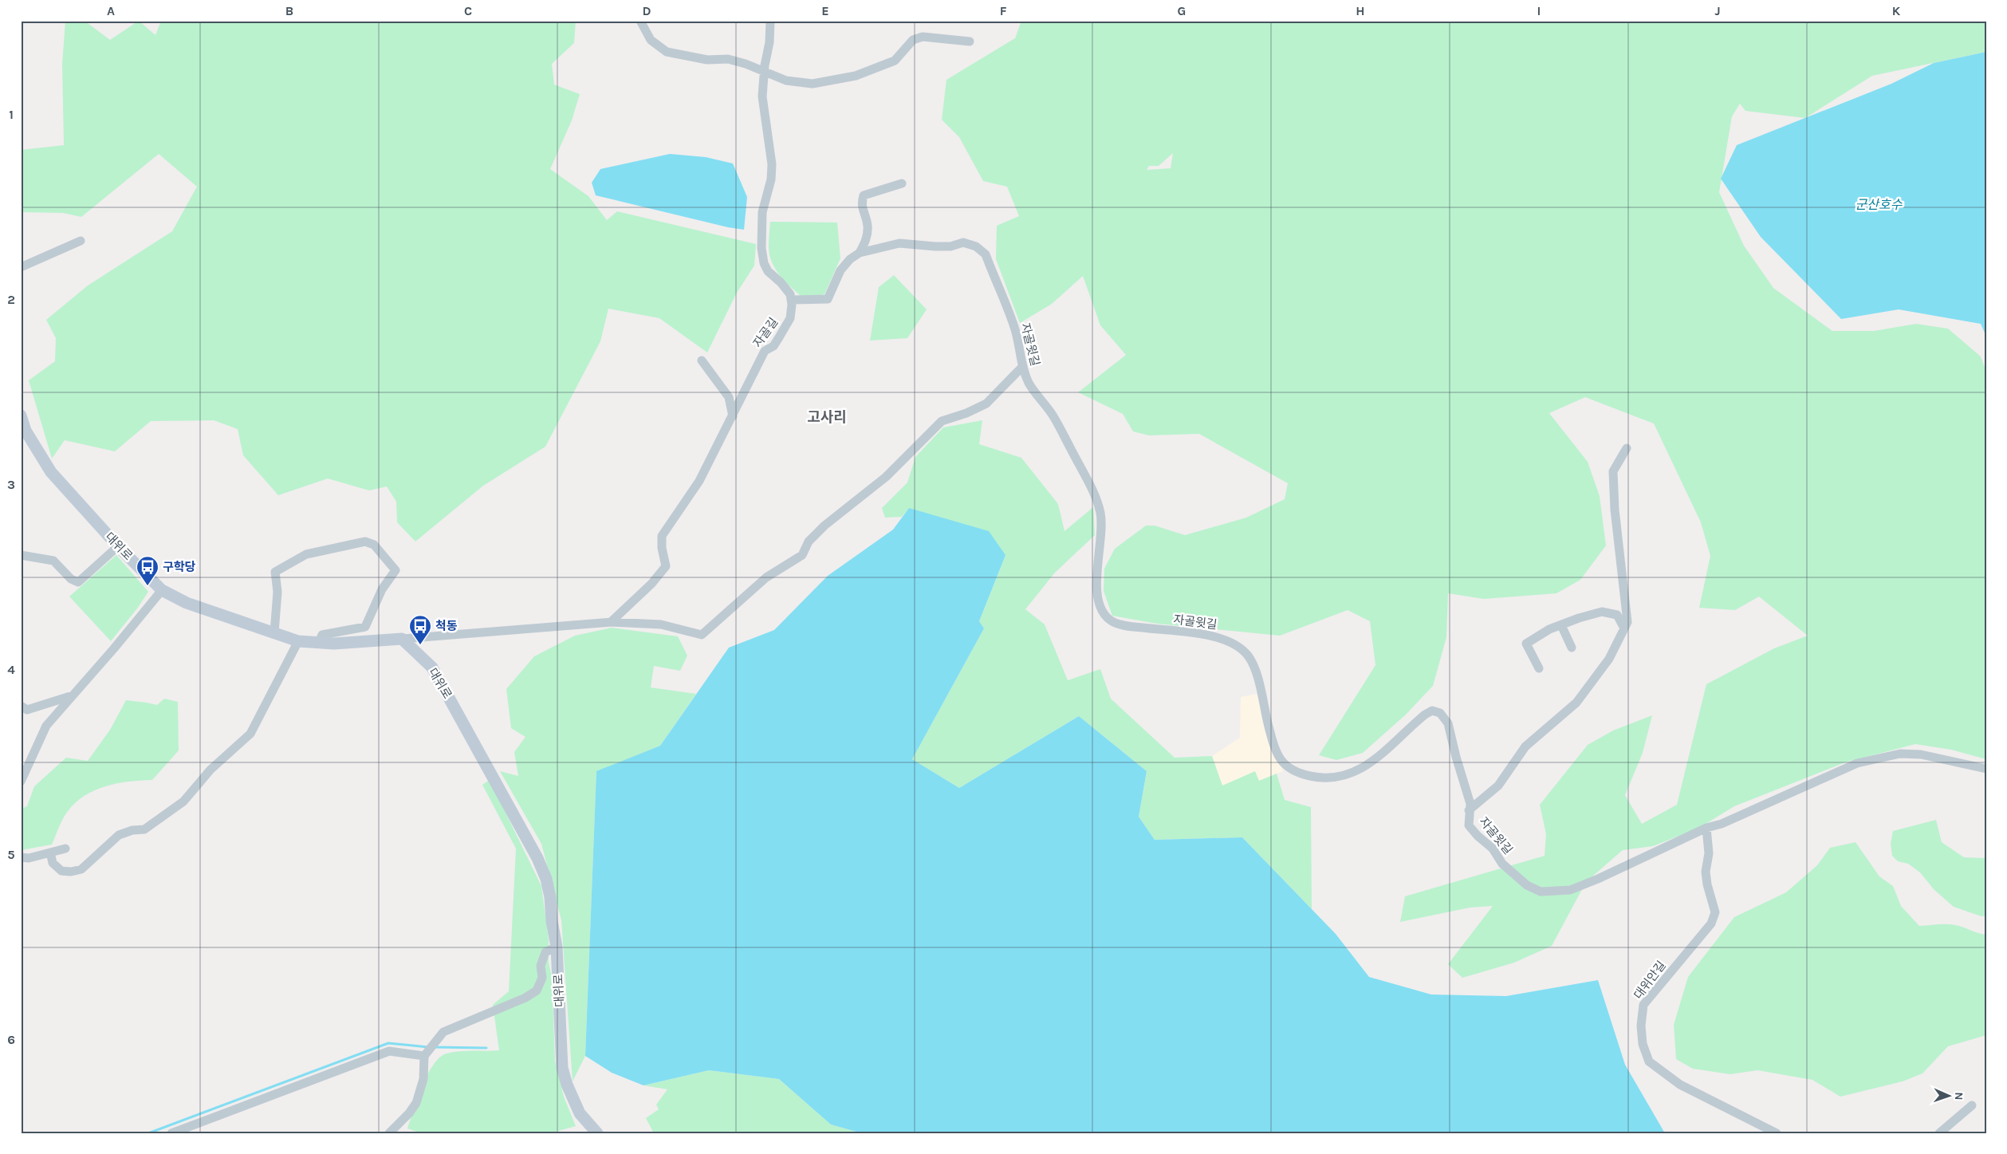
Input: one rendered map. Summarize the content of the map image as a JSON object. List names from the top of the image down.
{
  "streets": {
    "main road": ["대위로"],
    "street": ["자골길", "자골윗길", "대위안길"]
  },
  "crossings": [
    ["자골길", "자골윗길"],
    ["자골윗길", "대위안길"]
  ],
  "districts": ["고사리"],
  "water": ["군산호수"],
  "places": {
    "bus stop": ["구학당", "척동"]
  },
  "north": "right",
  "grid": {
    "columns": [
      "A",
      "B",
      "C",
      "D",
      "E",
      "F",
      "G",
      "H",
      "I",
      "J",
      "K"
    ],
    "rows": [
      "1",
      "2",
      "3",
      "4",
      "5",
      "6"
    ]
  }
}
